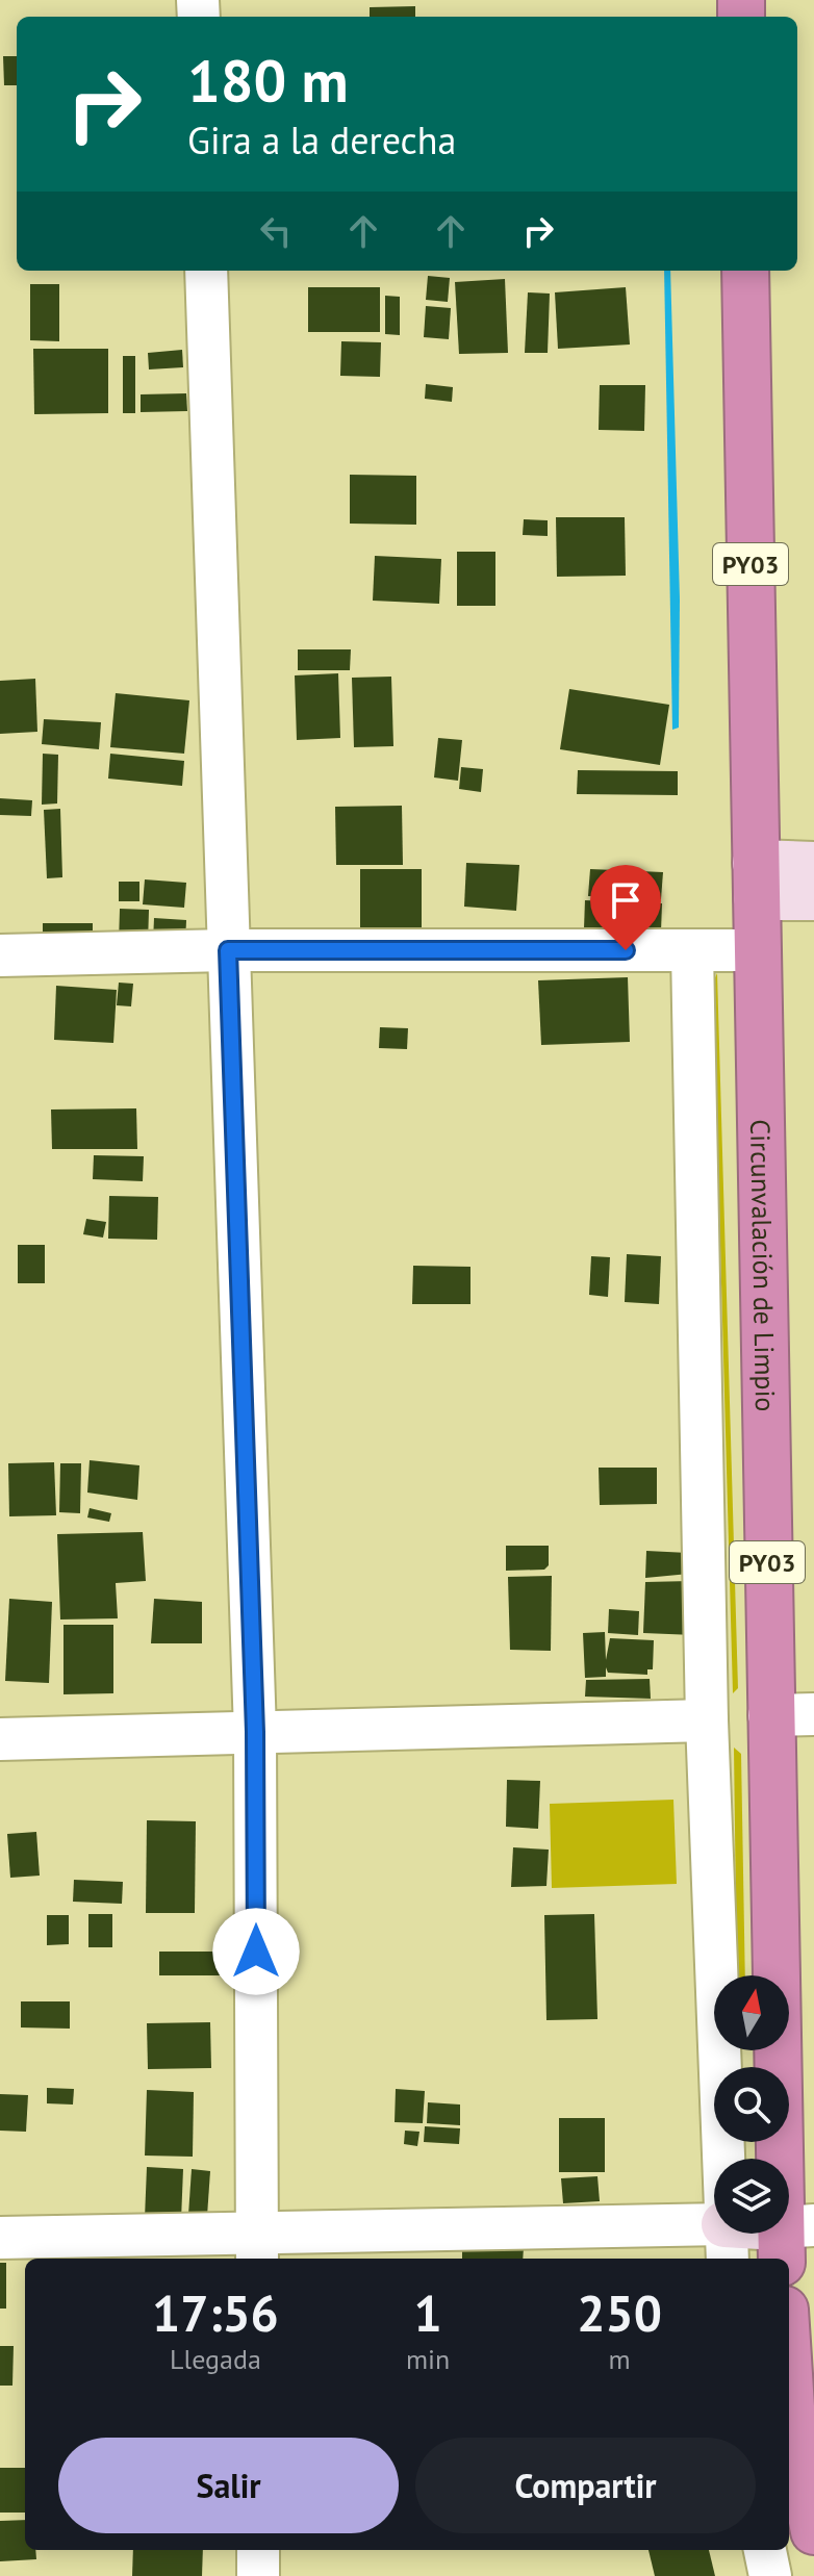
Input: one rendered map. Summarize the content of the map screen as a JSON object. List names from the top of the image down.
{
  "streets": {
    "highway": ["PY03", "Circunvalación de Limpio"]
  },
  "north": "top",
  "page": {
    "turn": ["180 m", "Gira a la derecha"],
    "eta": [
      "17:56",
      "Llegada",
      "1",
      "min",
      "250",
      "m"
    ],
    "buttons": ["Salir", "Compartir"]
  }
}
